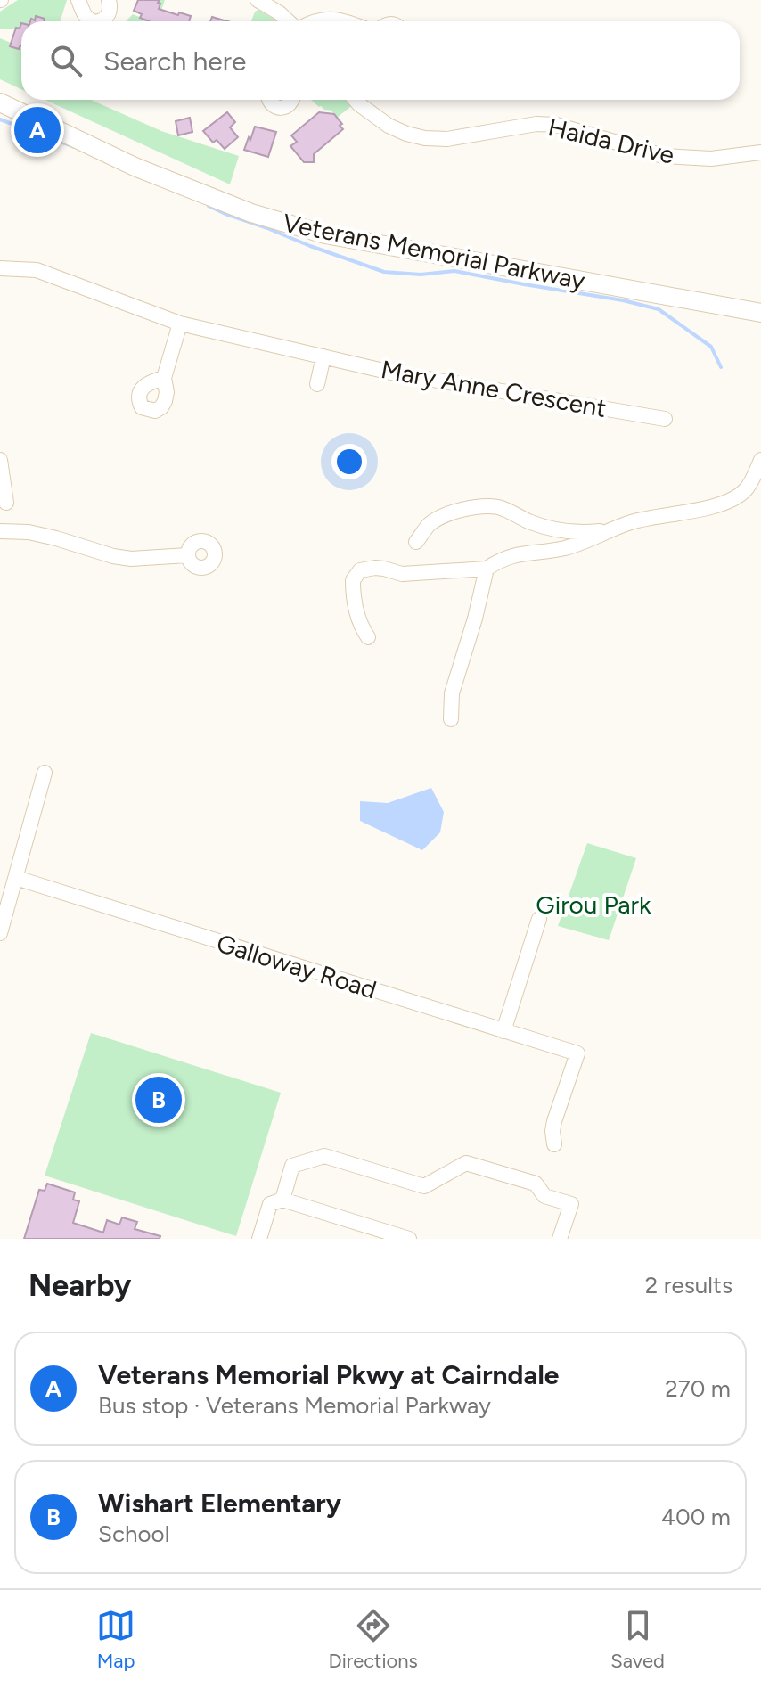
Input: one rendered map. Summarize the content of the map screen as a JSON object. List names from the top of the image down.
{
  "streets": {
    "main road": ["Veterans Memorial Parkway"],
    "street": ["Haida Drive", "Mary Anne Crescent", "Galloway Road"]
  },
  "parks": ["Girou Park"],
  "page": {
    "search": "Search here",
    "pins": ["A", "B"],
    "heading": ["Nearby", "2 results"],
    "list": [
      {
        "mark": "A",
        "name": "Veterans Memorial Pkwy at Cairndale",
        "note": "Bus stop · Veterans Memorial Parkway",
        "value": "270 m"
      },
      {
        "mark": "B",
        "name": "Wishart Elementary",
        "note": "School",
        "value": "400 m"
      }
    ],
    "nav": ["Map", "Directions", "Saved"]
  }
}
